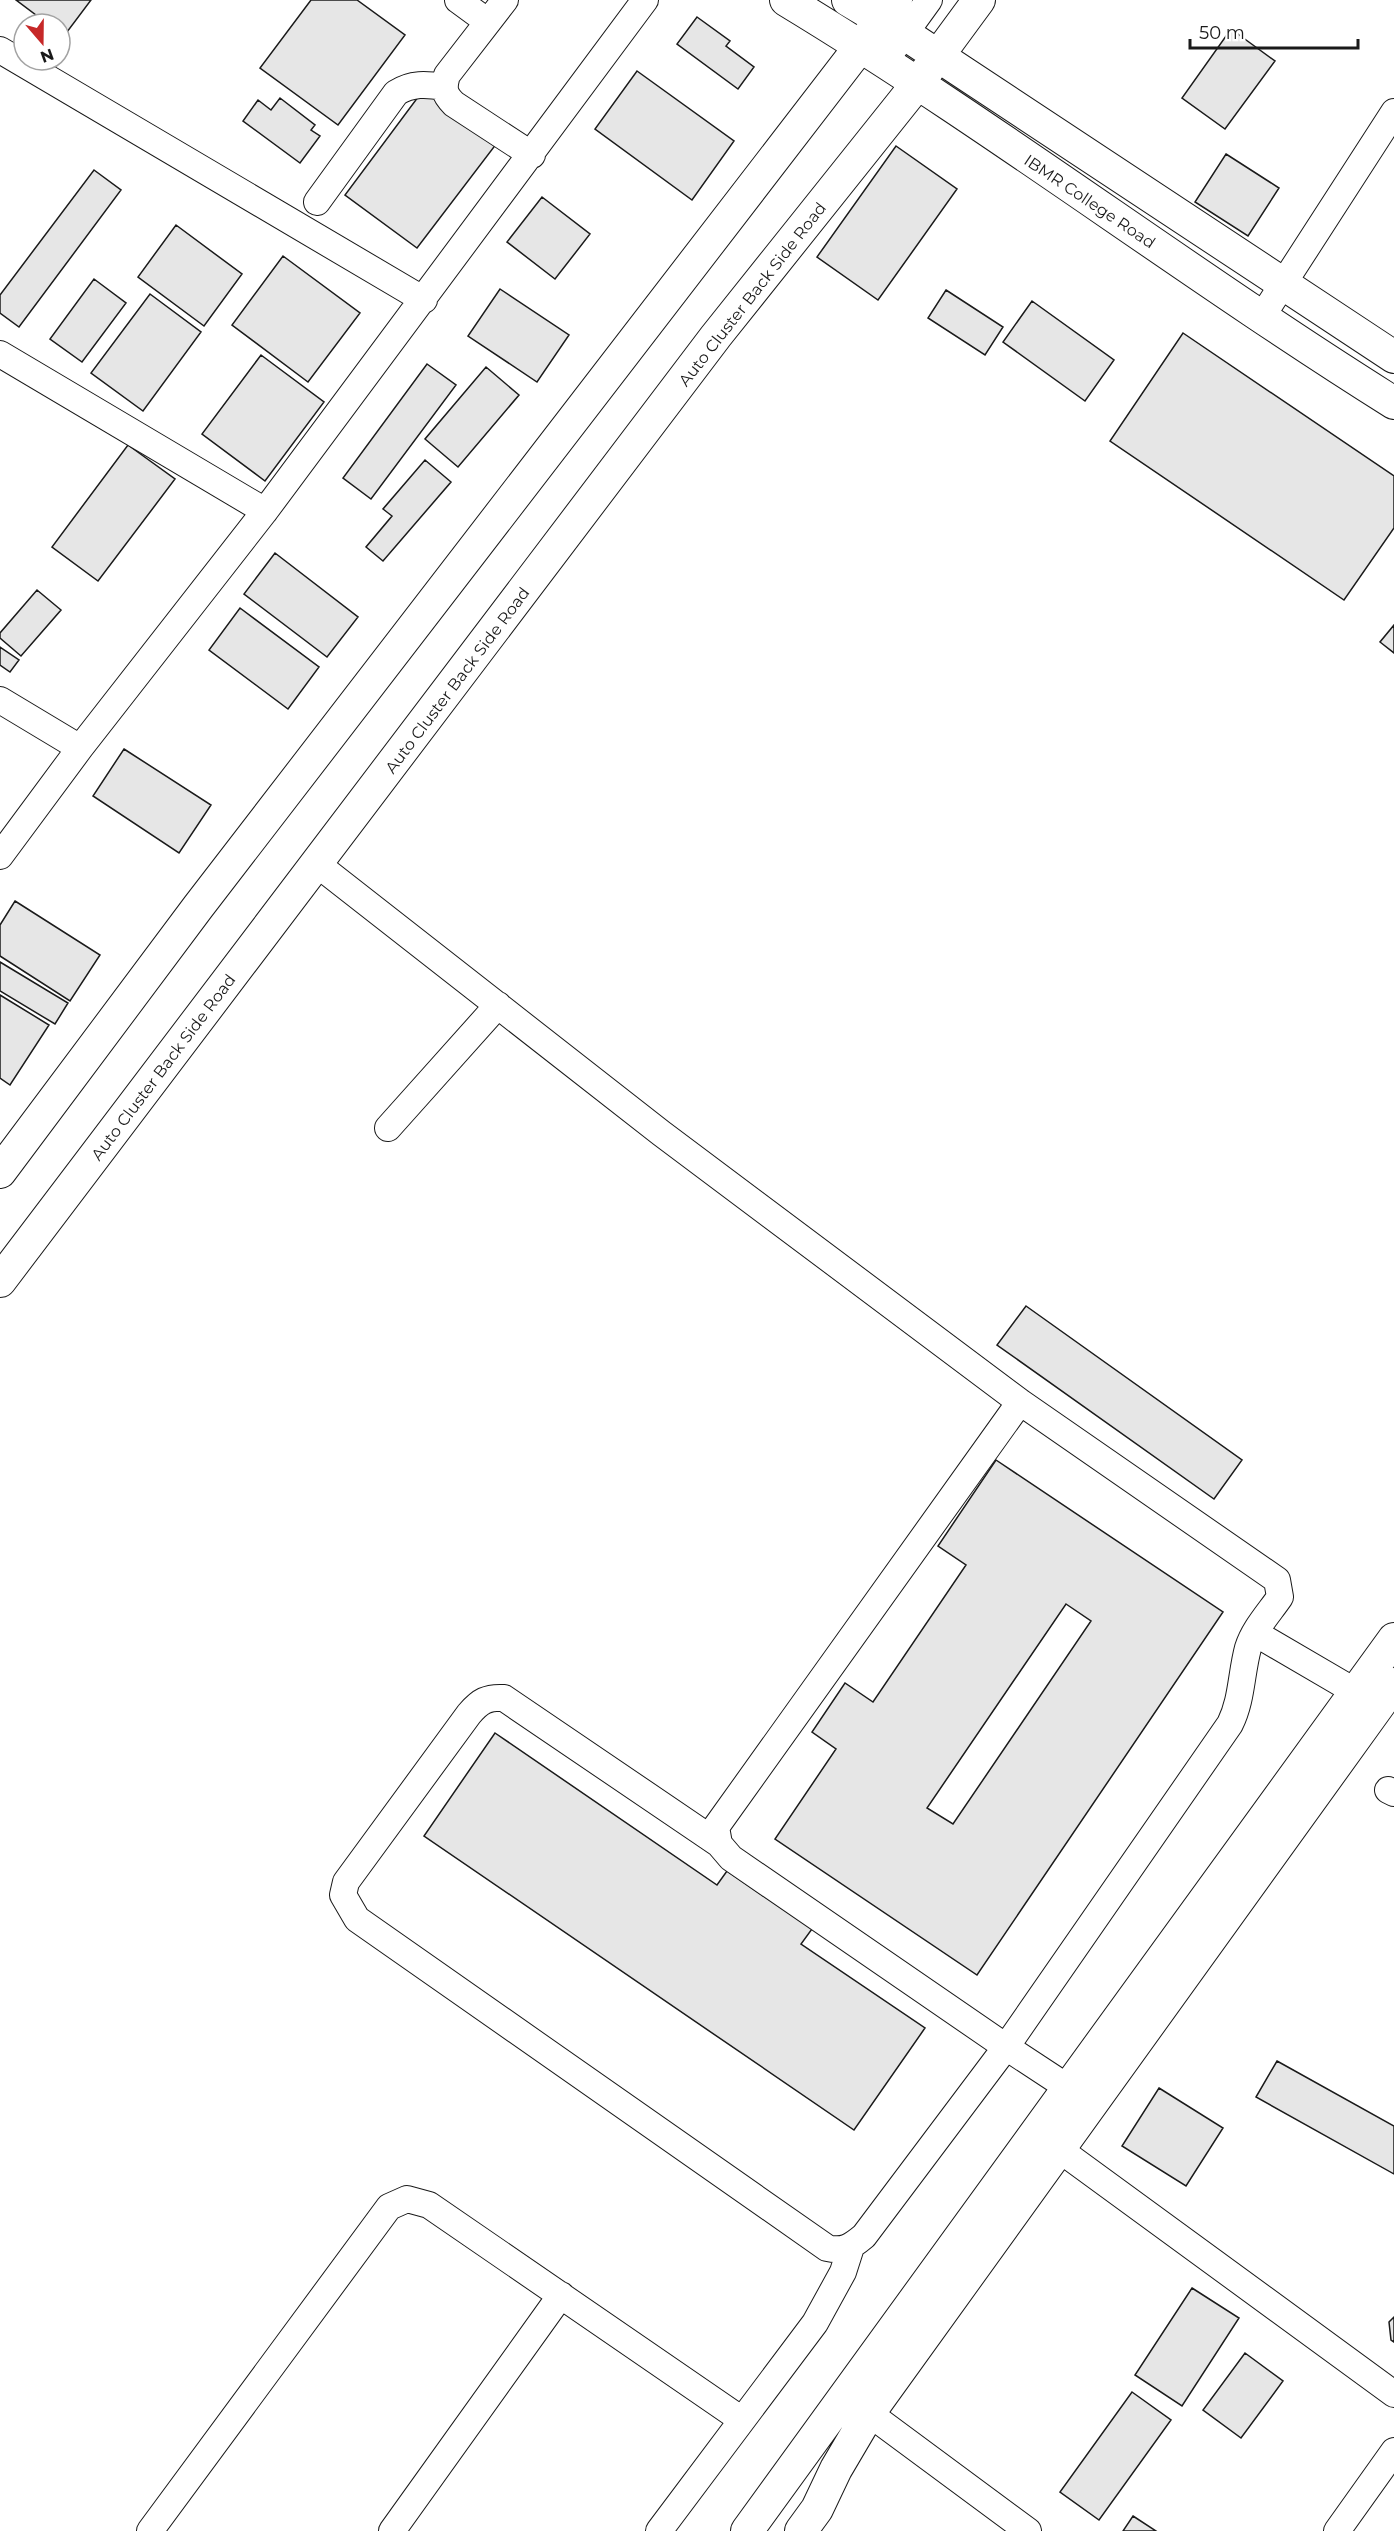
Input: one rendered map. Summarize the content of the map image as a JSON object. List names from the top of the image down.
{
  "streets": {
    "main road": ["IBMR College Road", "Auto Cluster Back Side Road"]
  },
  "crossings": [
    ["IBMR College Road", "Auto Cluster Back Side Road"]
  ],
  "scale_bar": "50 m",
  "north": "bottom"
}
